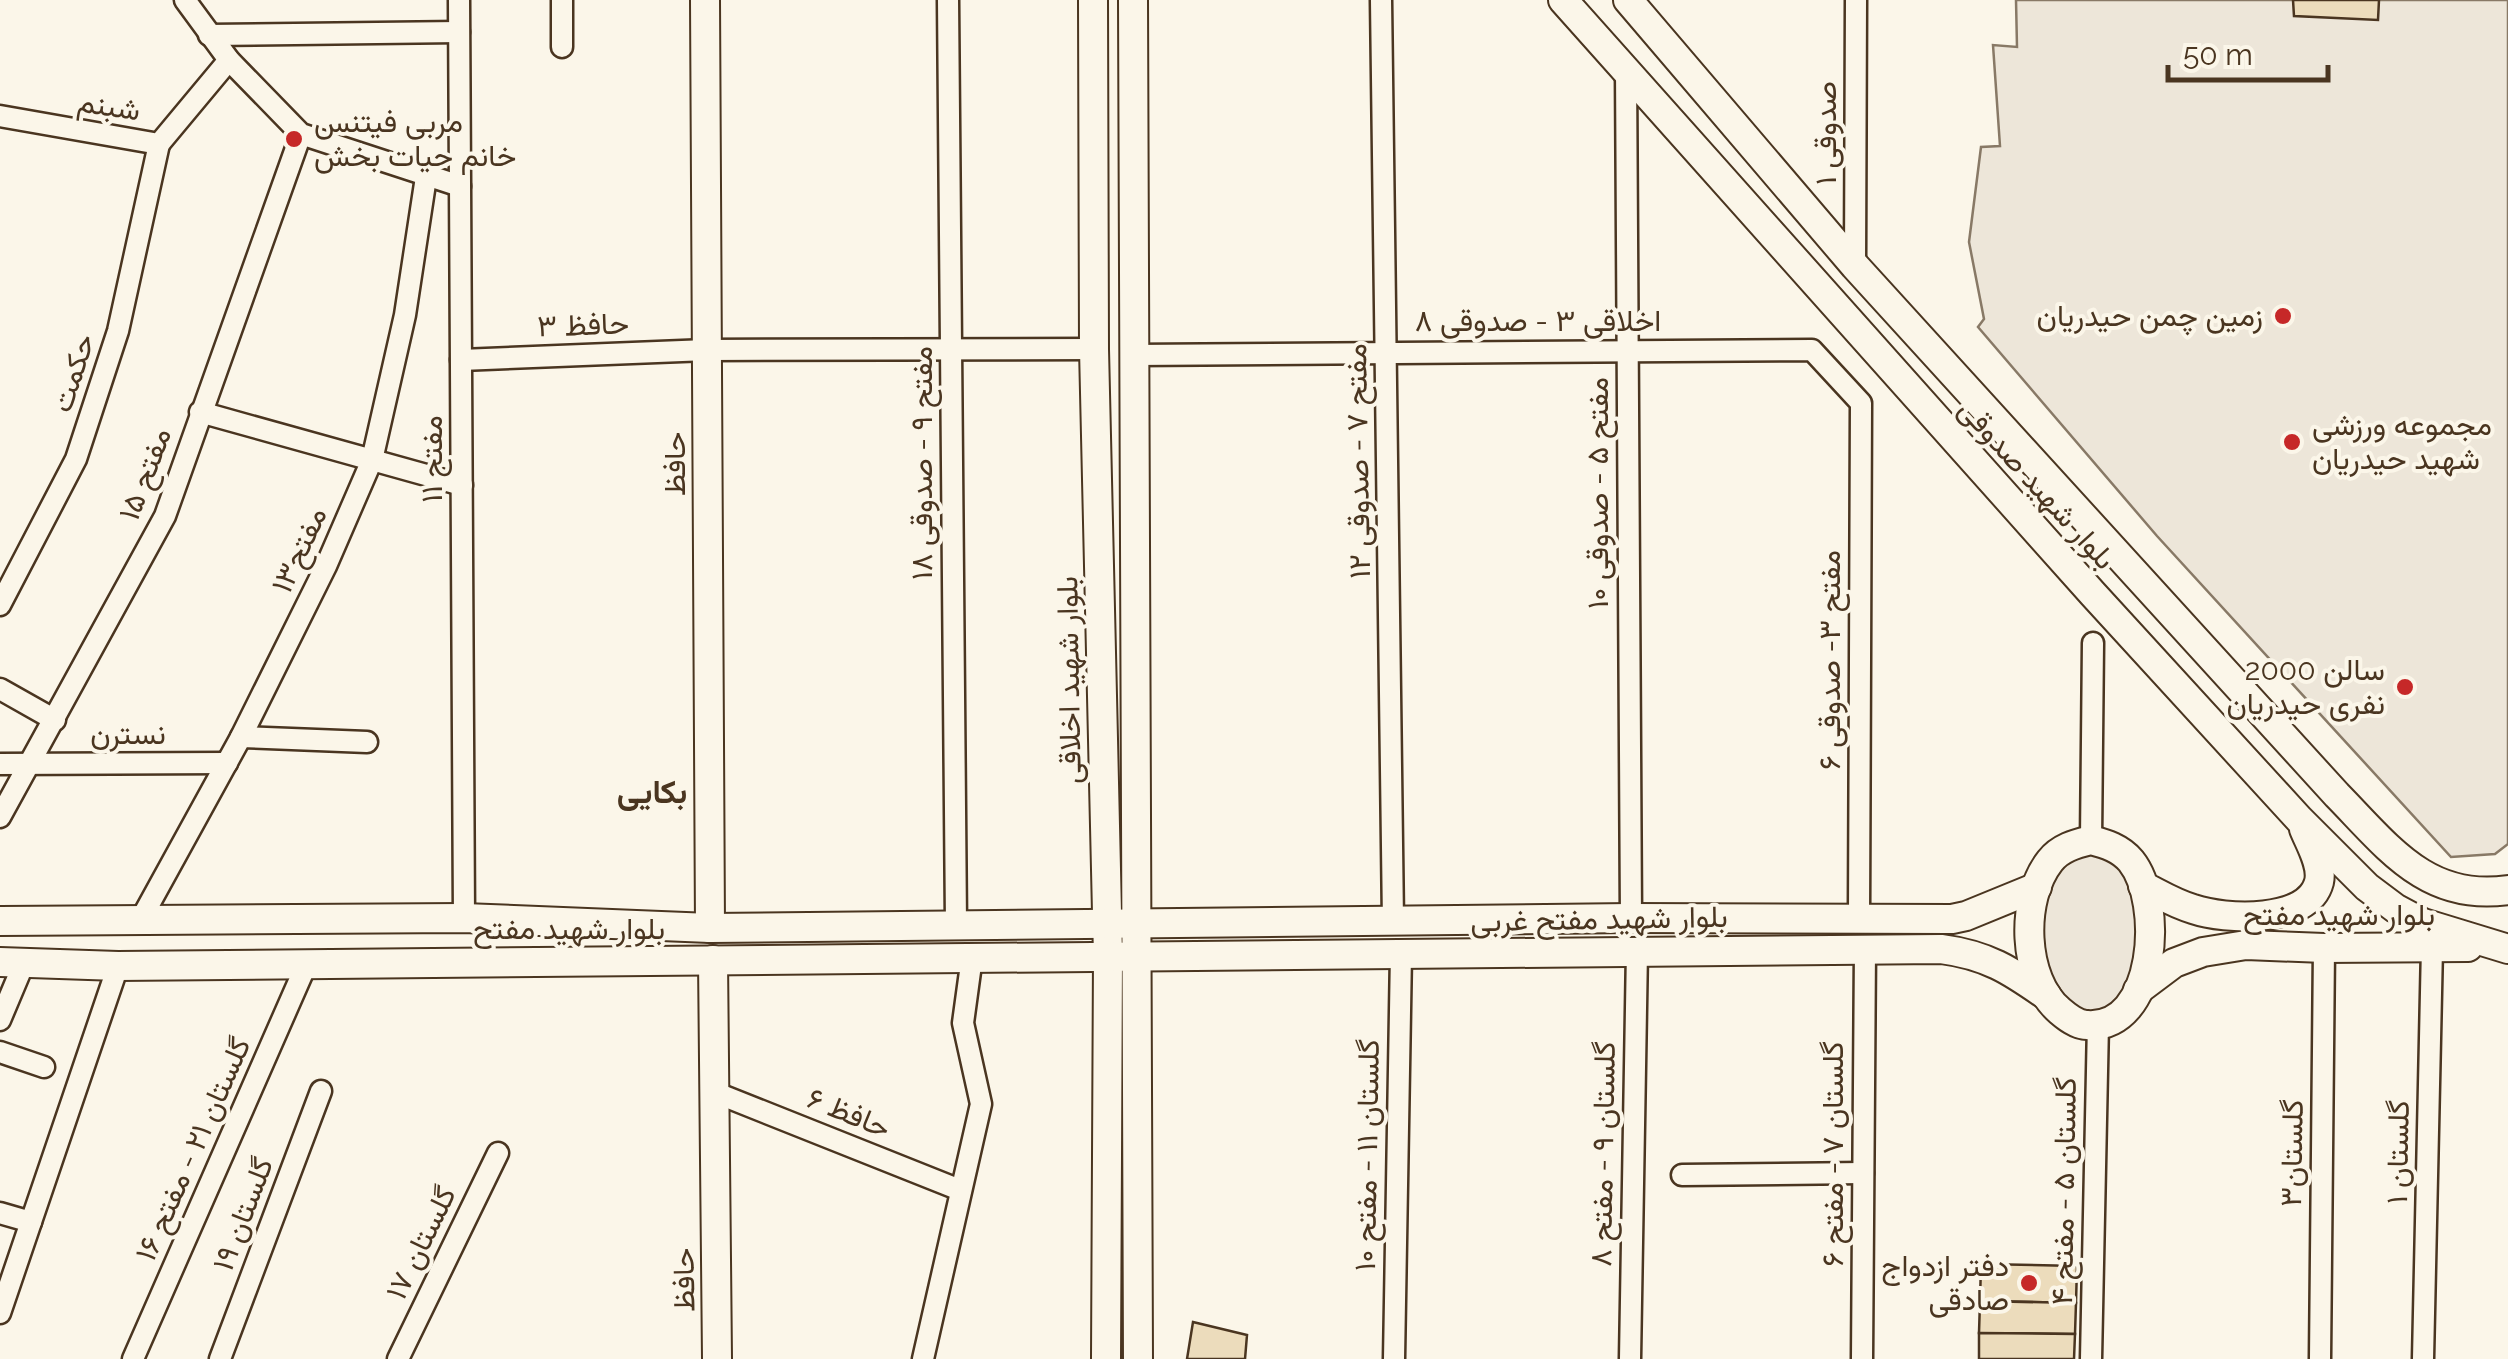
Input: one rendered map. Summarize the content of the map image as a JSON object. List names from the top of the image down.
{
  "streets": {
    "main road": [
      "حافظ",
      "بلوار شهید صدوقی",
      "بلوار شهید اخلاقی",
      "بلوار شهید مفتح",
      "بلوار شهید مفتح غربی"
    ],
    "street": [
      "شبنم",
      "صدوقی ۱",
      "اخلاقی ۳ - صدوقی ۸",
      "حافظ ۳",
      "حکمت",
      "مفتح ۱۱",
      "مفتح ۷ - صدوقی ۱۲",
      "مفتح ۹ - صدوقی ۱۸",
      "مفتح ۱۵",
      "مفتح ۵ - صدوقی ۱۰",
      "مفتح۱۳",
      "مفتح ۳- صدوقی ۶",
      "نسترن",
      "حافظ ۶",
      "گلستان ۲۱ - مفتح ۱۶",
      "گلستان ۱",
      "گلستان۳",
      "گلستان ۹ - مفتح ۸",
      "گلستان ۷ - مفتح ۶",
      "گلستان ۱۱ - مفتح ۱۰",
      "گلستان ۵ - مفتح ۴",
      "گلستان ۱۹",
      "گلستان ۱۷"
    ]
  },
  "crossings": [
    ["شبنم", "حکمت"],
    ["صدوقی ۱", "بلوار شهید صدوقی"],
    ["اخلاقی ۳ - صدوقی ۸", "مفتح ۷ - صدوقی ۱۲"],
    ["اخلاقی ۳ - صدوقی ۸", "مفتح ۵ - صدوقی ۱۰"],
    ["اخلاقی ۳ - صدوقی ۸", "مفتح ۳- صدوقی ۶"],
    ["حافظ ۳", "مفتح ۱۱"],
    ["حافظ ۳", "مفتح ۹ - صدوقی ۱۸"],
    ["حافظ ۳", "حافظ"],
    ["حافظ ۳", "بلوار شهید اخلاقی"],
    ["مفتح ۱۱", "بلوار شهید مفتح"],
    ["مفتح ۷ - صدوقی ۱۲", "بلوار شهید مفتح غربی"],
    ["مفتح ۹ - صدوقی ۱۸", "بلوار شهید مفتح"],
    ["حافظ", "بلوار شهید مفتح"],
    ["حافظ", "حافظ ۶"],
    ["مفتح ۱۵", "نسترن"],
    ["بلوار شهید صدوقی", "مفتح ۵ - صدوقی ۱۰"],
    ["بلوار شهید صدوقی", "بلوار شهید مفتح"],
    ["مفتح ۵ - صدوقی ۱۰", "بلوار شهید مفتح غربی"],
    ["مفتح۱۳", "نسترن"],
    ["مفتح۱۳", "بلوار شهید مفتح"],
    ["مفتح ۳- صدوقی ۶", "بلوار شهید مفتح غربی"],
    ["بلوار شهید اخلاقی", "بلوار شهید مفتح"],
    ["بلوار شهید مفتح", "بلوار شهید مفتح غربی"],
    ["بلوار شهید مفتح", "گلستان ۲۱ - مفتح ۱۶"],
    ["بلوار شهید مفتح", "گلستان ۱"],
    ["بلوار شهید مفتح", "گلستان۳"],
    ["بلوار شهید مفتح", "گلستان ۵ - مفتح ۴"],
    ["بلوار شهید مفتح غربی", "گلستان ۹ - مفتح ۸"],
    ["بلوار شهید مفتح غربی", "گلستان ۷ - مفتح ۶"],
    ["بلوار شهید مفتح غربی", "گلستان ۱۱ - مفتح ۱۰"],
    ["بلوار شهید مفتح غربی", "گلستان ۵ - مفتح ۴"]
  ],
  "districts": ["بکایی"],
  "places": [
    "مربی فیتنس خانم حیات بخش",
    "زمین چمن حیدریان",
    "مجموعه ورزشی شهید حیدریان",
    "سالن 2000 نفری حیدریان",
    "دفتر ازدواج صادقی"
  ],
  "scale_bar": "50 m"
}
